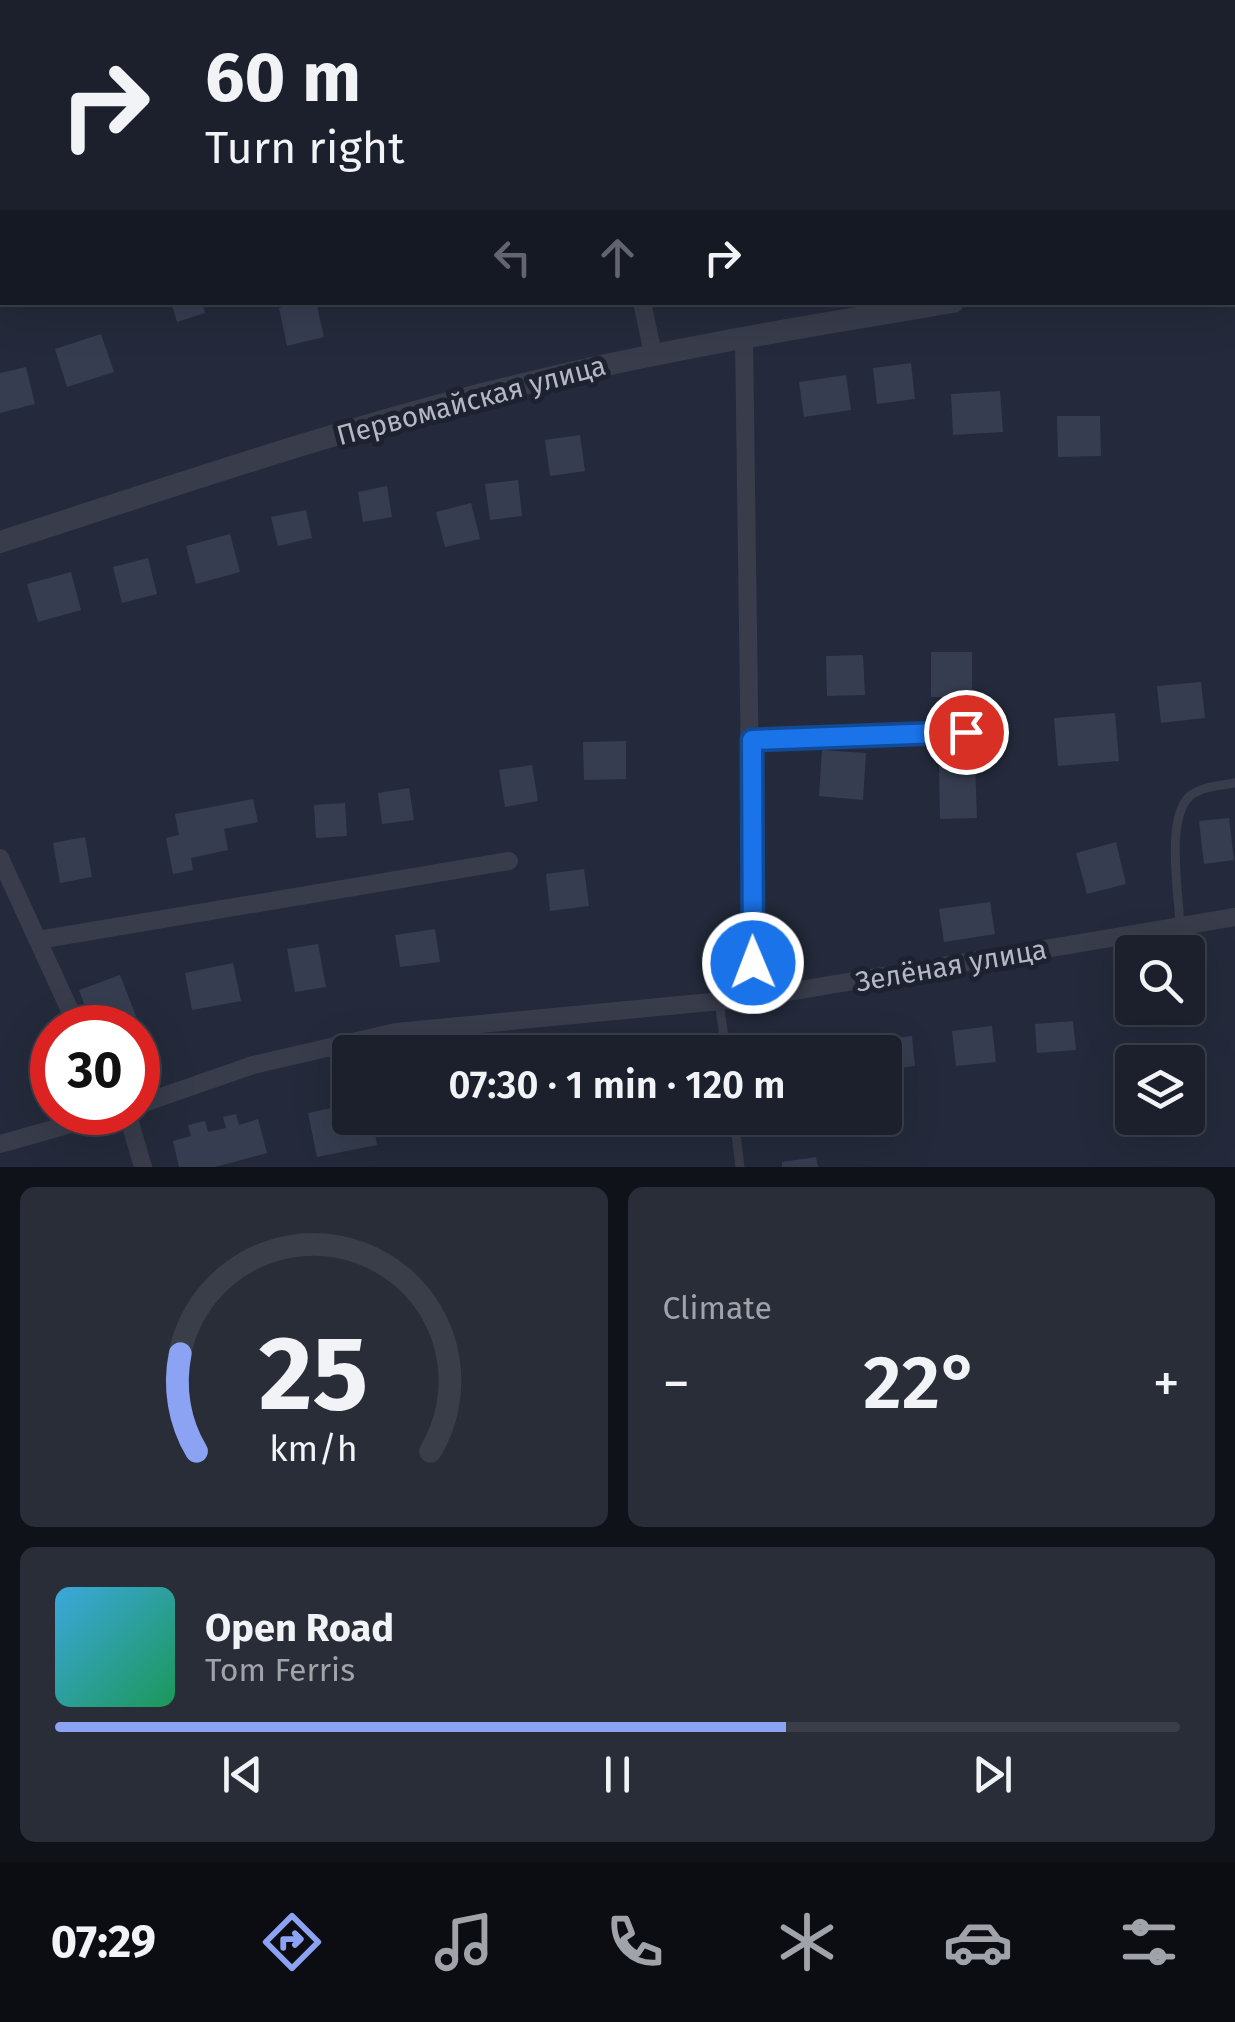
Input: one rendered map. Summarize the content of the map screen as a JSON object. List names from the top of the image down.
{
  "streets": {
    "street": ["Первомайская улица", "Зелёная улица"]
  },
  "page": {
    "turn": ["60 m", "Turn right"],
    "limit": "30",
    "trip": "07:30 · 1 min · 120 m",
    "tile": "Climate",
    "heat": ["−", "22°", "+"],
    "song": ["Open Road", "Tom Ferris"],
    "tabs": "07:29",
    "gauge": ["25", "km/h"]
  }
}
